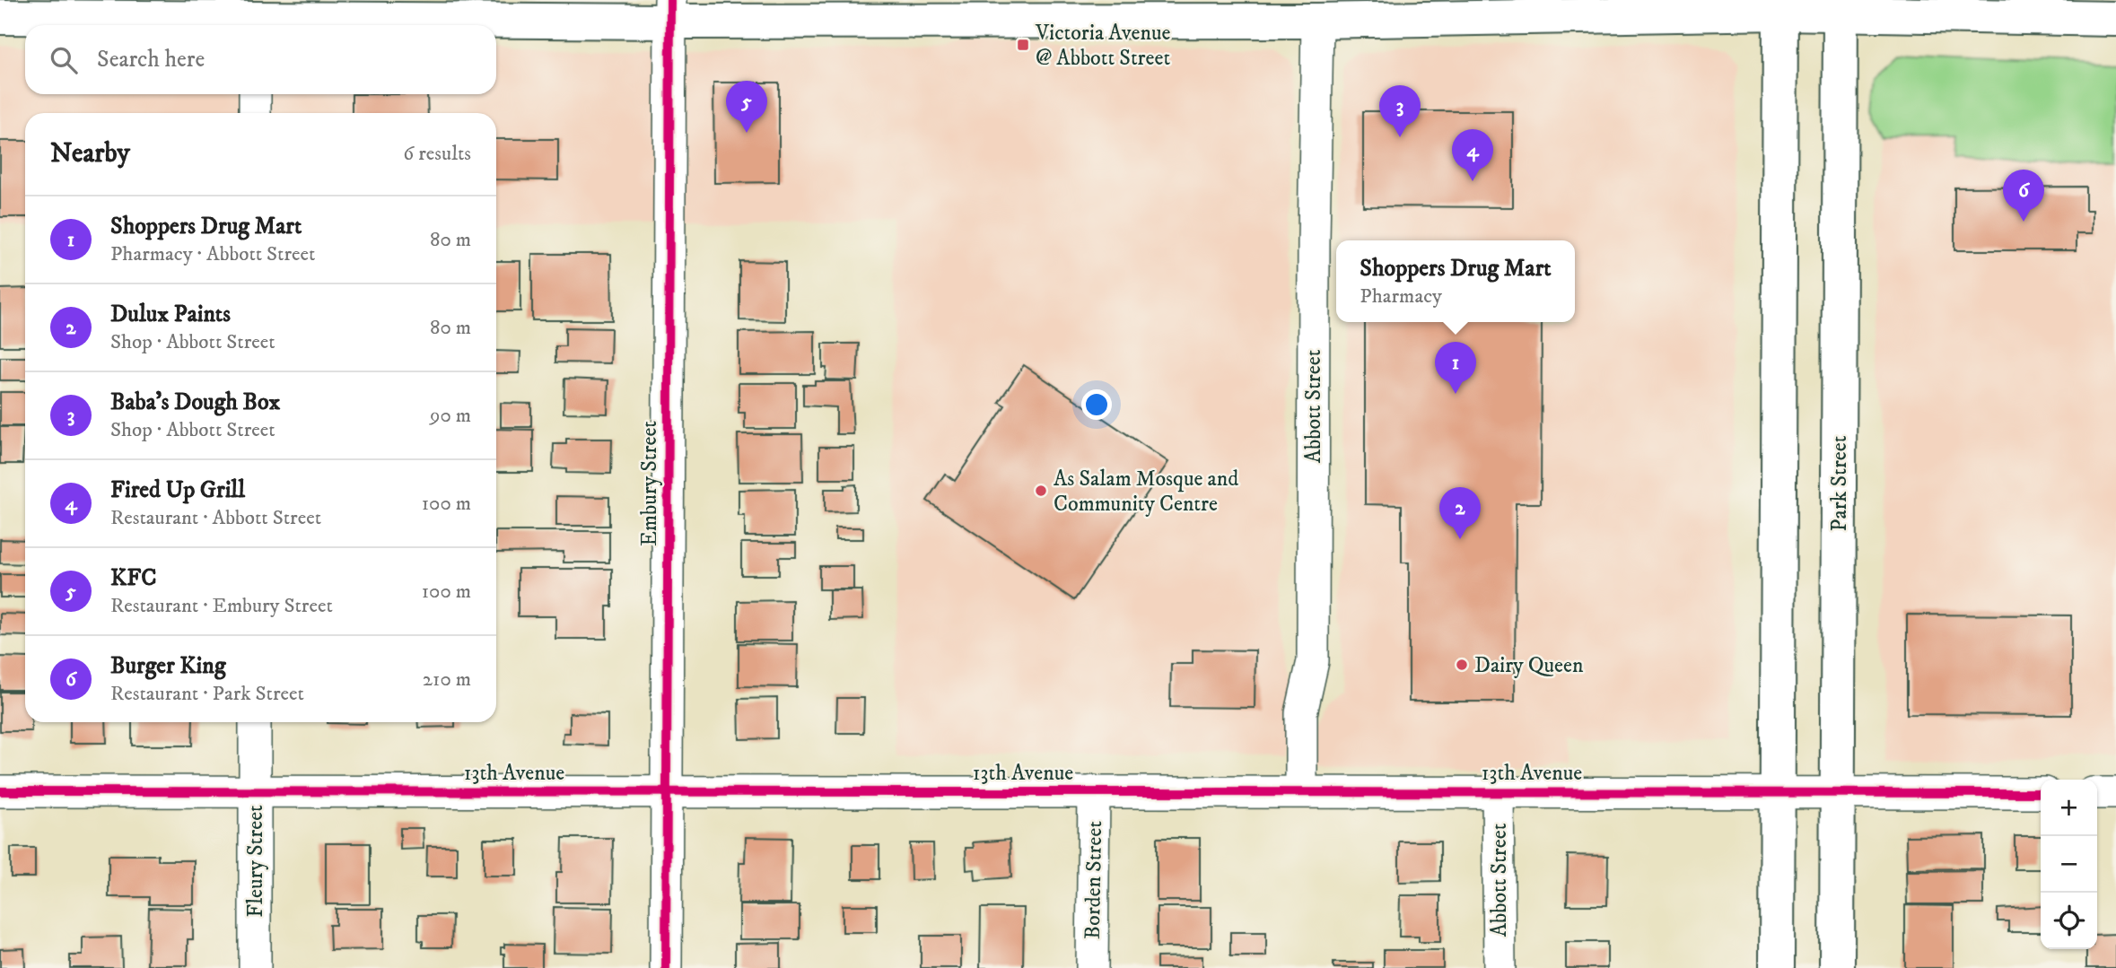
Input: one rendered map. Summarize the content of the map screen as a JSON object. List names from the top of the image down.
{
  "streets": {
    "main road": ["Park Street"],
    "street": [
      "Abbott Street",
      "Embury Street",
      "13th Avenue",
      "Fleury Street",
      "Borden Street"
    ]
  },
  "crossings": [
    ["Abbott Street", "13th Avenue"],
    ["Embury Street", "13th Avenue"],
    ["Park Street", "13th Avenue"],
    ["13th Avenue", "Fleury Street"],
    ["13th Avenue", "Borden Street"]
  ],
  "places": {
    "transit": ["Victoria Avenue @ Abbott Street"],
    "other": ["As Salam Mosque and Community Centre", "Dairy Queen"]
  },
  "page": {
    "search": "Search here",
    "pins": [
      "5",
      "3",
      "4",
      "6",
      "1",
      "2"
    ],
    "heading": ["Nearby", "6 results"],
    "list": [
      {
        "mark": "1",
        "name": "Shoppers Drug Mart",
        "note": "Pharmacy · Abbott Street",
        "value": "80 m"
      },
      {
        "mark": "2",
        "name": "Dulux Paints",
        "note": "Shop · Abbott Street",
        "value": "80 m"
      },
      {
        "mark": "3",
        "name": "Baba's Dough Box",
        "note": "Shop · Abbott Street",
        "value": "90 m"
      },
      {
        "mark": "4",
        "name": "Fired Up Grill",
        "note": "Restaurant · Abbott Street",
        "value": "100 m"
      },
      {
        "mark": "5",
        "name": "KFC",
        "note": "Restaurant · Embury Street",
        "value": "100 m"
      },
      {
        "mark": "6",
        "name": "Burger King",
        "note": "Restaurant · Park Street",
        "value": "210 m"
      }
    ],
    "popup": ["Shoppers Drug Mart", "Pharmacy"],
    "map_buttons": ["+", "−"]
  }
}
